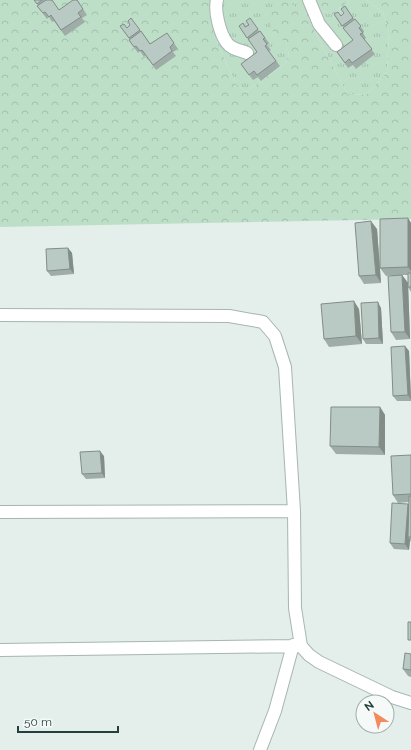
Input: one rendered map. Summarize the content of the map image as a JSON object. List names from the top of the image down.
{
  "scale_bar": "50 m",
  "north": "top left"
}
